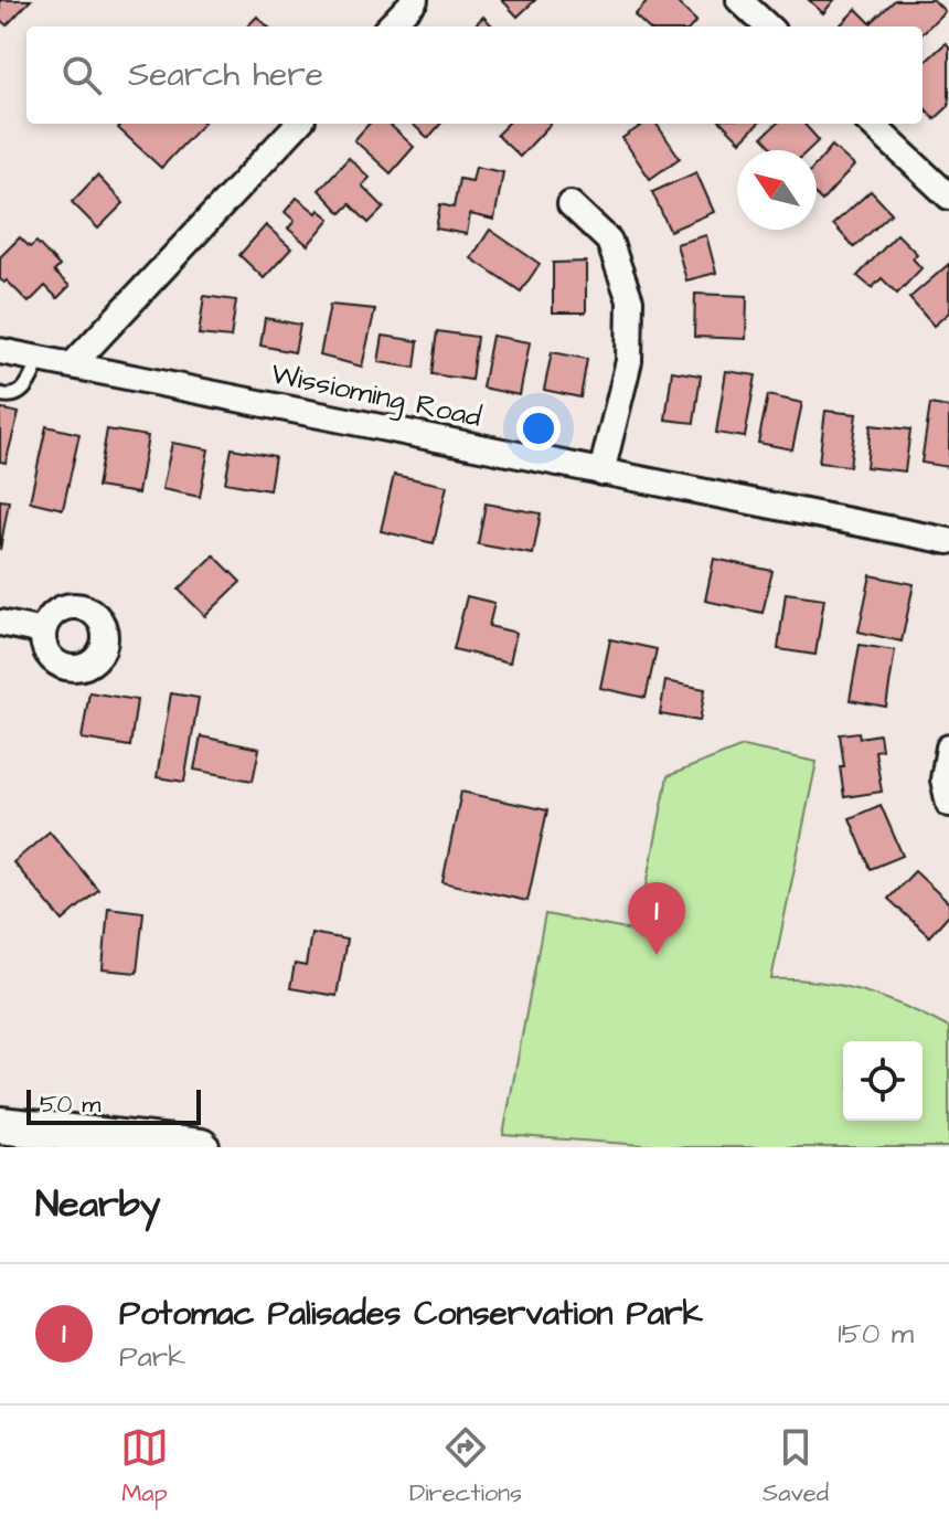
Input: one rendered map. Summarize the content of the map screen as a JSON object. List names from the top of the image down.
{
  "streets": {
    "street": ["Wissioming Road"]
  },
  "scale_bar": "50 m",
  "north": "top left",
  "page": {
    "search": "Search here",
    "pins": "1",
    "scale": "50 m",
    "heading": "Nearby",
    "list": [
      {
        "mark": "1",
        "name": "Potomac Palisades Conservation Park",
        "note": "Park",
        "value": "150 m"
      }
    ],
    "nav": ["Map", "Directions", "Saved"]
  }
}
